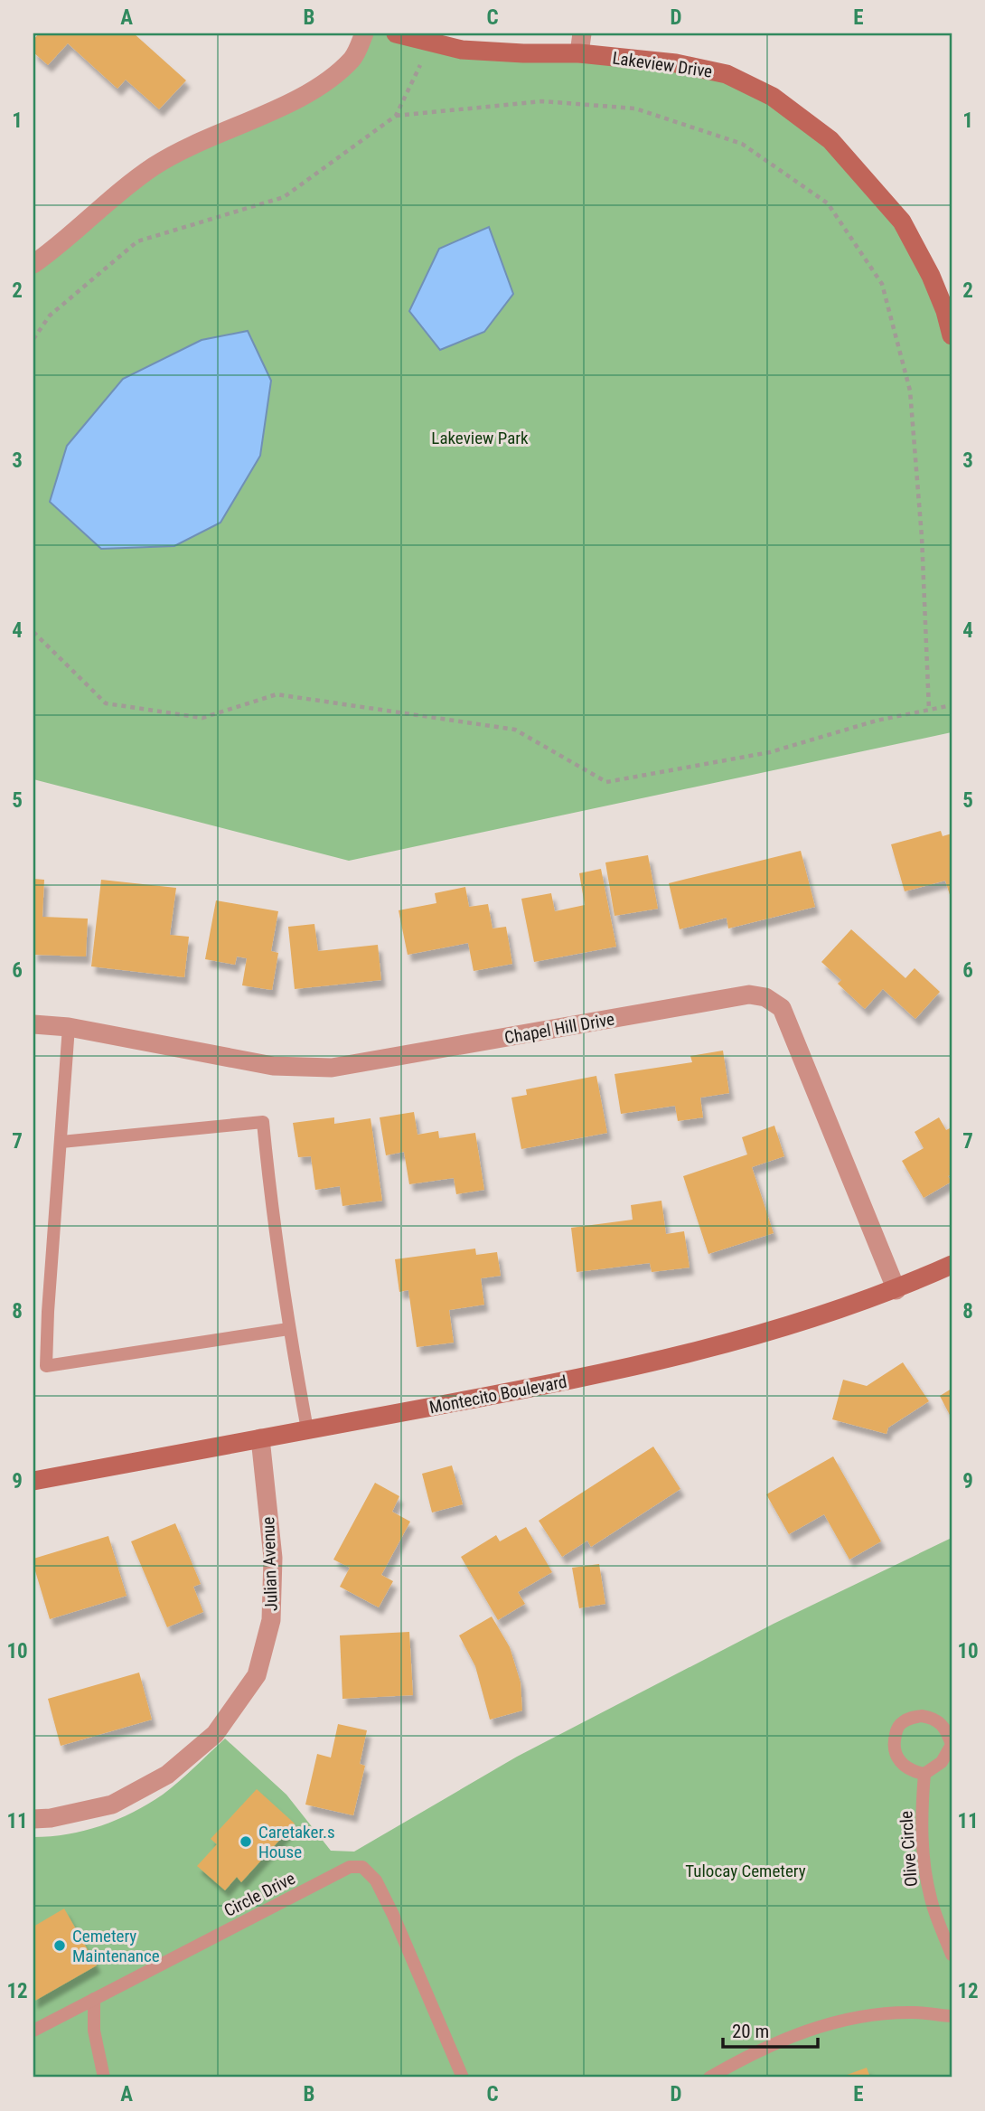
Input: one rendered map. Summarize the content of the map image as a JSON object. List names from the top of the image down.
{
  "streets": {
    "street": [
      "Lakeview Drive",
      "Chapel Hill Drive",
      "Montecito Boulevard",
      "Julian Avenue"
    ],
    "lane": ["Olive Circle", "Circle Drive"]
  },
  "crossings": [
    ["Chapel Hill Drive", "Montecito Boulevard"],
    ["Montecito Boulevard", "Julian Avenue"]
  ],
  "parks": ["Lakeview Park", "Tulocay Cemetery"],
  "places": ["Caretaker.s House", "Cemetery Maintenance"],
  "scale_bar": "20 m",
  "grid": {
    "columns": [
      "A",
      "B",
      "C",
      "D",
      "E"
    ],
    "rows": [
      "1",
      "2",
      "3",
      "4",
      "5",
      "6",
      "7",
      "8",
      "9",
      "10",
      "11",
      "12"
    ]
  }
}
